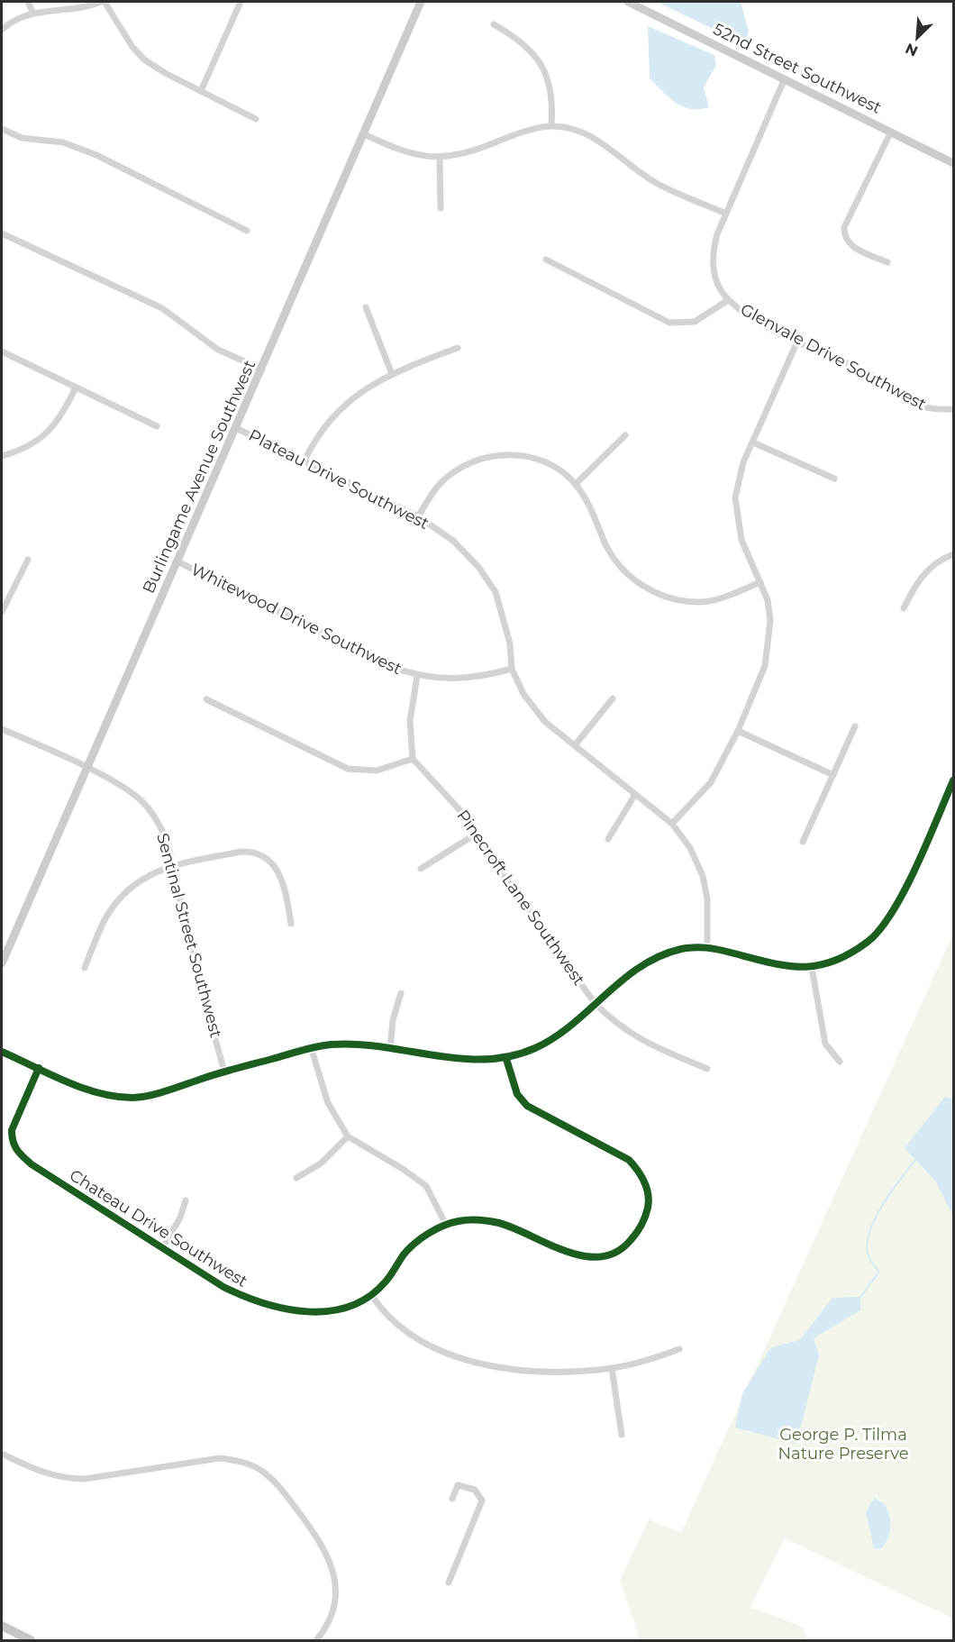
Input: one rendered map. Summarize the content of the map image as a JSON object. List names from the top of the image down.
{
  "streets": {
    "street": [
      "52nd Street Southwest",
      "Glenvale Drive Southwest",
      "Burlingame Avenue Southwest",
      "Plateau Drive Southwest",
      "Whitewood Drive Southwest",
      "Pinecroft Lane Southwest",
      "Sentinal Street Southwest",
      "Chateau Drive Southwest"
    ]
  },
  "crossings": [
    ["52nd Street Southwest", "Glenvale Drive Southwest"],
    ["Burlingame Avenue Southwest", "Plateau Drive Southwest"],
    ["Burlingame Avenue Southwest", "Whitewood Drive Southwest"],
    ["Burlingame Avenue Southwest", "Sentinal Street Southwest"],
    ["Plateau Drive Southwest", "Whitewood Drive Southwest"]
  ],
  "parks": ["George P. Tilma Nature Preserve"],
  "north": "bottom left"
}
